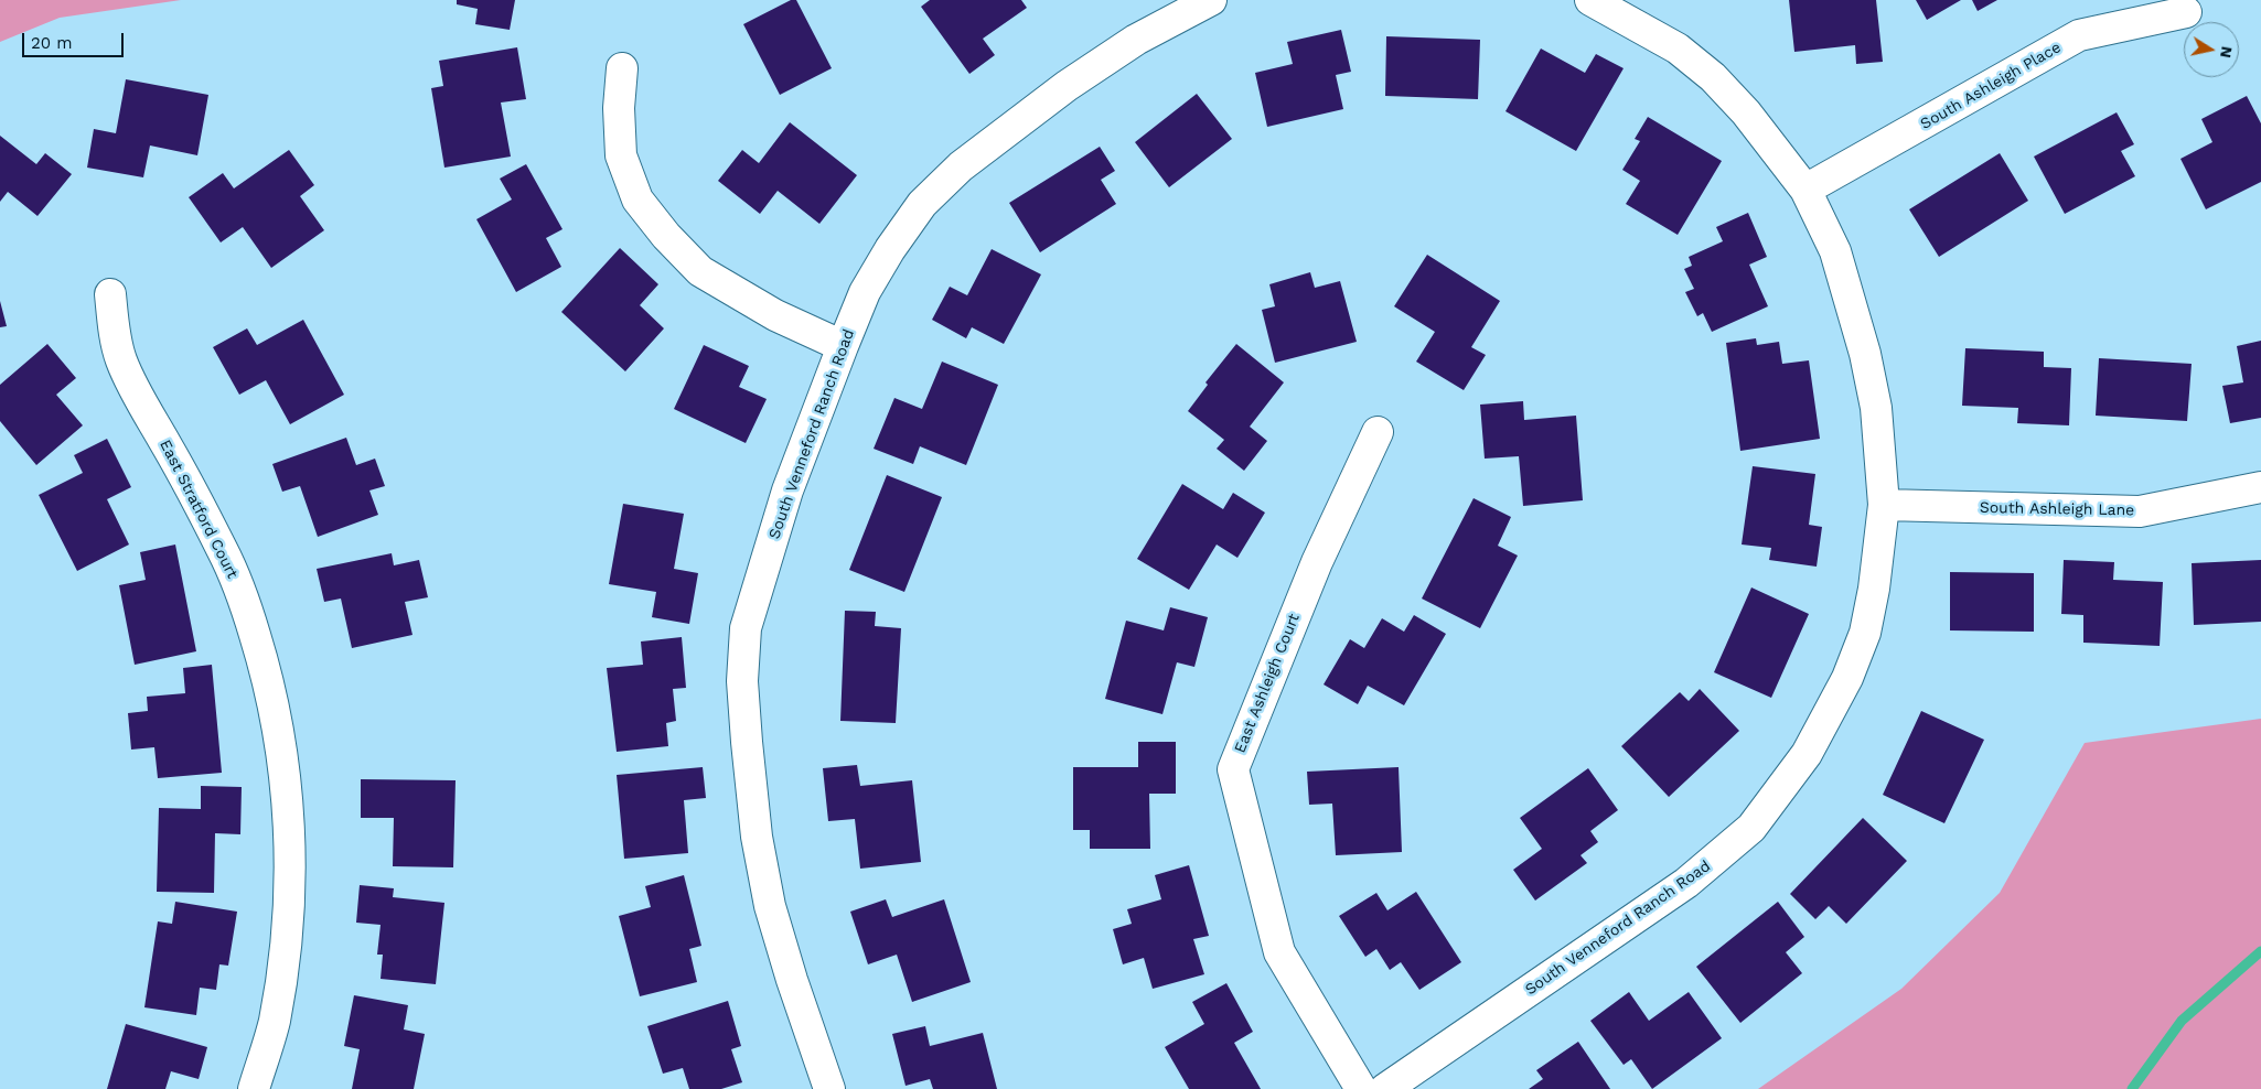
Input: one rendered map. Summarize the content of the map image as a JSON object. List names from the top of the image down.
{
  "streets": {
    "street": [
      "South Ashleigh Place",
      "South Venneford Ranch Road",
      "East Stratford Court",
      "South Ashleigh Lane",
      "East Ashleigh Court"
    ]
  },
  "crossings": [
    ["South Ashleigh Place", "South Venneford Ranch Road"],
    ["South Venneford Ranch Road", "South Ashleigh Lane"]
  ],
  "scale_bar": "20 m",
  "north": "right"
}
